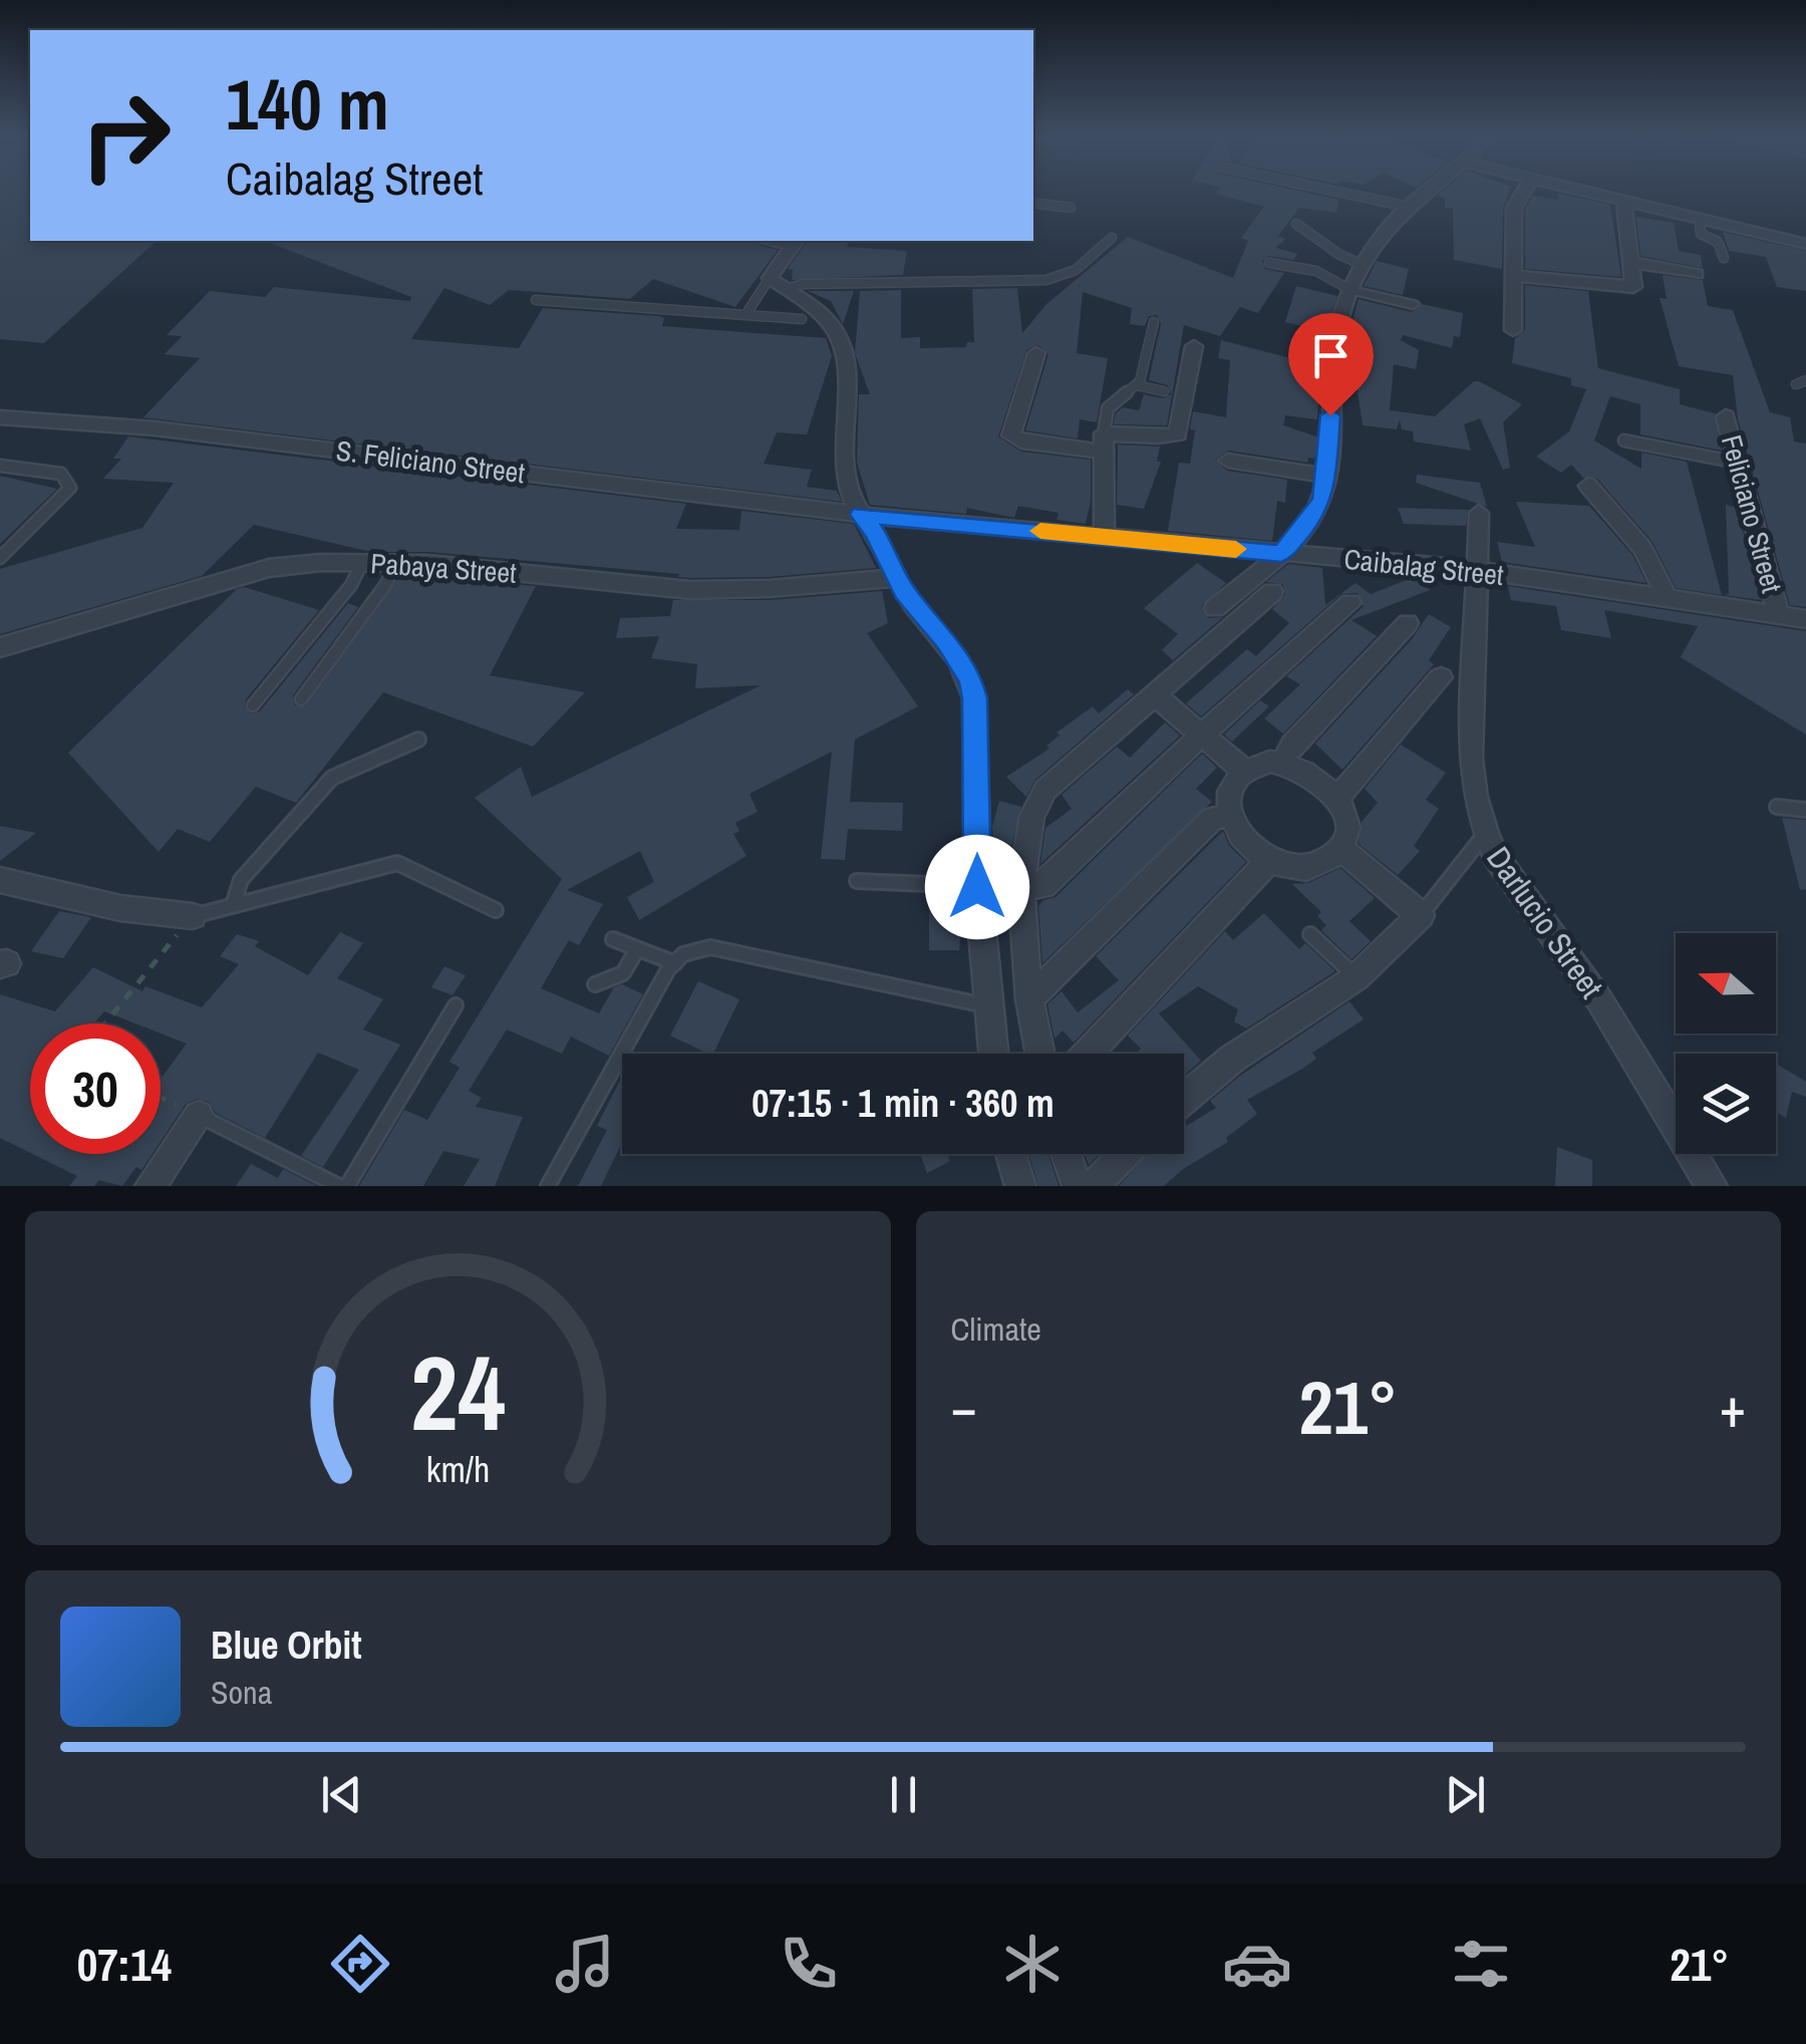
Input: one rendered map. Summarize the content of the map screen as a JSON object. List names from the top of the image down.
{
  "streets": {
    "street": [
      "S. Feliciano Street",
      "Feliciano Street",
      "Caibalag Street",
      "Pabaya Street",
      "Darlucio Street"
    ]
  },
  "crossings": [
    ["S. Feliciano Street", "Caibalag Street"],
    ["Feliciano Street", "Caibalag Street"],
    ["Caibalag Street", "Darlucio Street"]
  ],
  "north": "left",
  "page": {
    "turn": ["140 m", "Caibalag Street"],
    "limit": "30",
    "trip": "07:15 · 1 min · 360 m",
    "tile": "Climate",
    "heat": ["−", "21°", "+"],
    "song": ["Blue Orbit", "Sona"],
    "tabs": ["07:14", "21°"],
    "gauge": ["24", "km/h"]
  }
}
